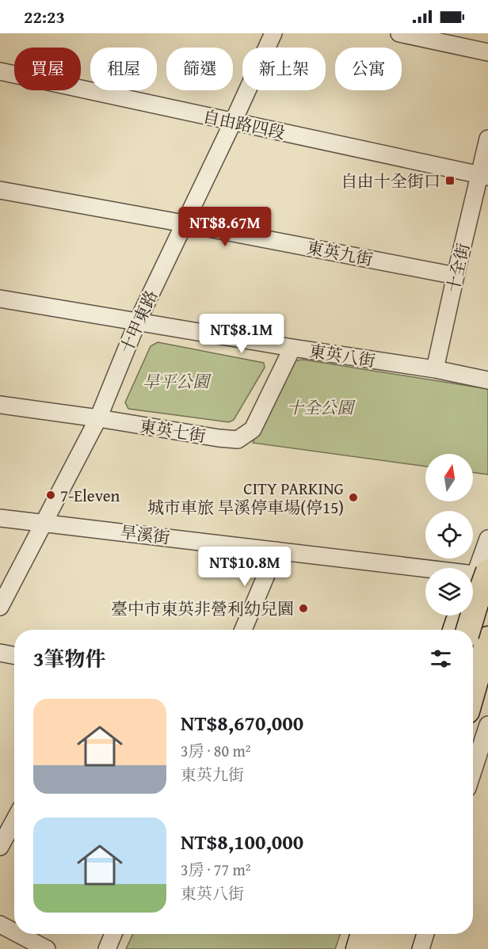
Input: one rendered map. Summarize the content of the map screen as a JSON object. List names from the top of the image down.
{
  "streets": {
    "street": [
      "自由路四段",
      "東英九街",
      "十全街",
      "十甲東路",
      "東英八街",
      "東英七街",
      "旱溪街"
    ]
  },
  "crossings": [
    ["自由路四段", "十全街"],
    ["自由路四段", "十甲東路"],
    ["東英九街", "十全街"],
    ["東英九街", "十甲東路"],
    ["十全街", "東英八街"],
    ["十甲東路", "東英八街"],
    ["十甲東路", "東英七街"],
    ["十甲東路", "旱溪街"],
    ["東英八街", "東英七街"]
  ],
  "parks": ["旱平公園", "十全公園"],
  "places": {
    "transit": ["自由十全街口"],
    "other": ["7-Eleven", "CITY PARKING 城市車旅 旱溪停車場(停15)", "臺中市東英非營利幼兒園"]
  },
  "north": "top",
  "page": {
    "status": "22:23",
    "chip": [
      "買屋",
      "租屋",
      "篩選",
      "新上架",
      "公寓"
    ],
    "price": ["NT$8.67M", "NT$8.1M", "NT$10.8M"],
    "heading": "3筆物件",
    "list": [
      {
        "name": "NT$8,670,000",
        "note": "3房 · 80 m² · 東英九街"
      },
      {
        "name": "NT$8,100,000",
        "note": "3房 · 77 m² · 東英八街"
      }
    ]
  }
}
